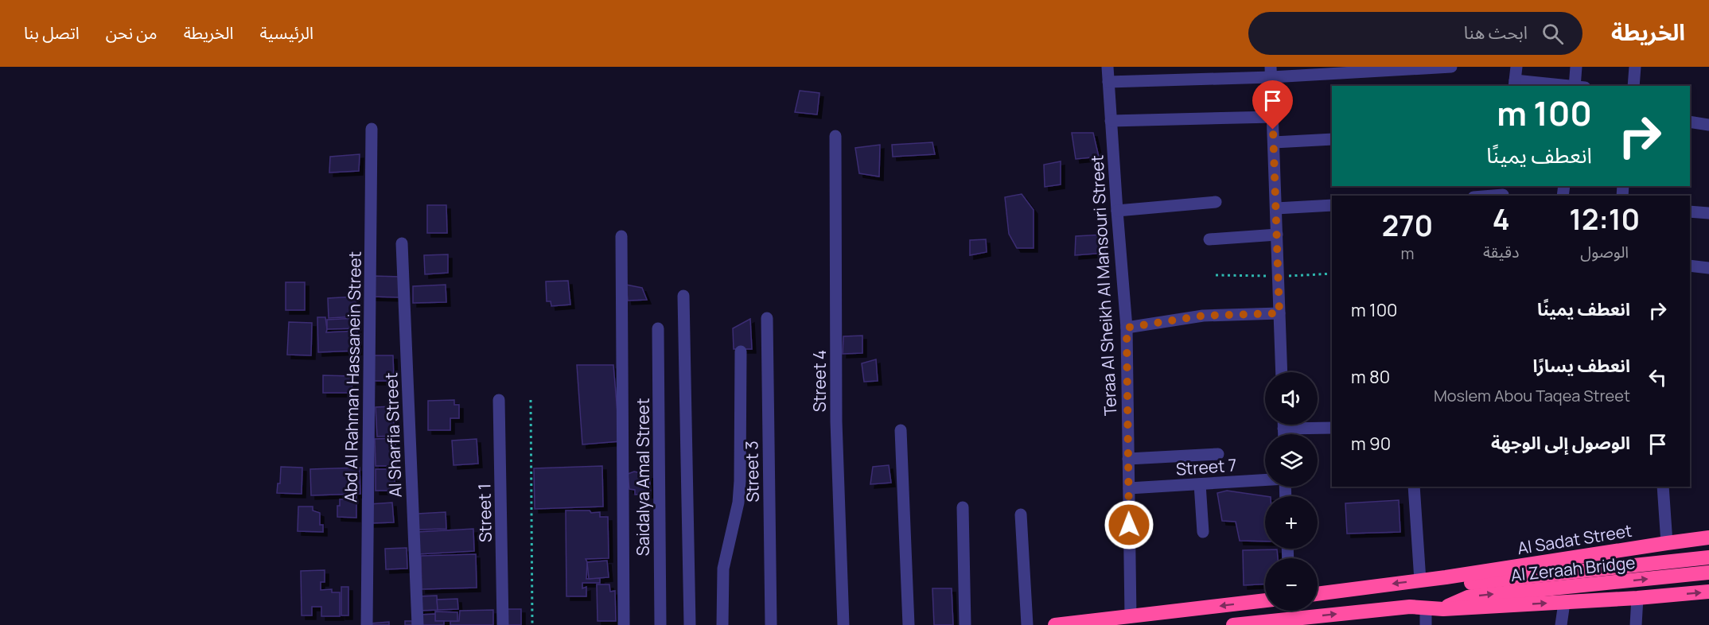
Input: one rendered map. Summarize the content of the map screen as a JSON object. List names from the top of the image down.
{
  "streets": {
    "highway": ["Al Sadat Street", "Al Zeraah Bridge"],
    "street": [
      "Teraa Al Sheikh Al Mansouri Street",
      "Abd Al Rahman Hassanein Street",
      "Street 4",
      "Al Sharfia Street",
      "Street 7",
      "Street 3",
      "Saidalya Amal Street",
      "Street 1"
    ]
  },
  "crossings": [
    ["Teraa Al Sheikh Al Mansouri Street", "Street 7"],
    ["Al Sadat Street", "Al Zeraah Bridge"]
  ],
  "page": {
    "header": "الخريطة",
    "search": "ابحث هنا",
    "nav": [
      "الرئيسية",
      "الخريطة",
      "من نحن",
      "اتصل بنا"
    ],
    "turn": ["100 m", "انعطف يمينًا"],
    "eta": [
      "12:10",
      "الوصول",
      "4",
      "دقيقة",
      "270",
      "m"
    ],
    "list": [
      {
        "name": "انعطف يمينًا",
        "value": "100 m"
      },
      {
        "name": "انعطف يسارًا",
        "note": "Moslem Abou Taqea Street",
        "value": "80 m"
      },
      {
        "name": "الوصول إلى الوجهة",
        "value": "90 m"
      }
    ],
    "map_buttons": ["+", "−"]
  }
}
